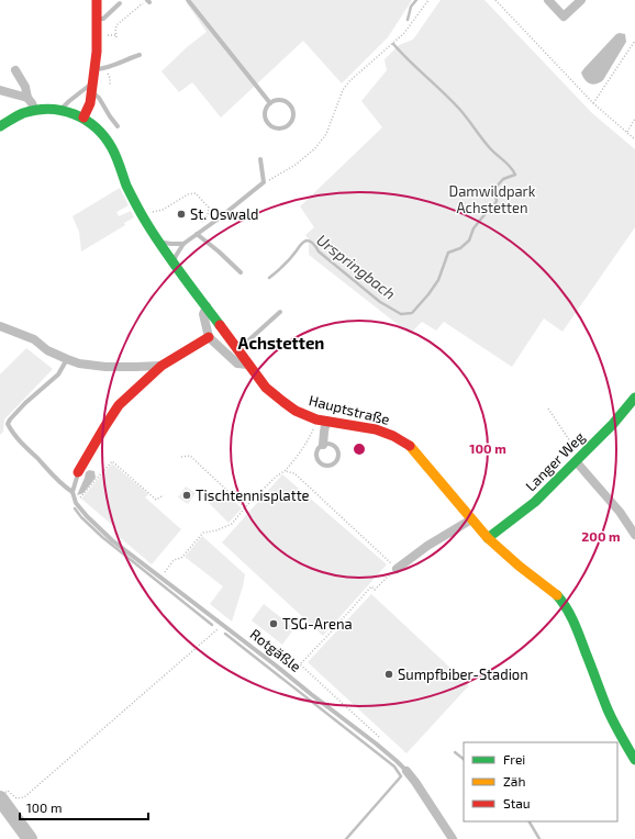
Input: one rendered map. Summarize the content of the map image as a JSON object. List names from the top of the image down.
{
  "streets": {
    "street": ["Hauptstraße", "Langer Weg", "Rotgäßle"]
  },
  "crossings": [
    ["Hauptstraße", "Langer Weg"]
  ],
  "districts": ["Achstetten"],
  "water": ["Urspringbach"],
  "parks": ["Damwildpark Achstetten"],
  "places": [
    "St. Oswald",
    "Tischtennisplatte",
    "TSG-Arena",
    "Sumpfbiber-Stadion"
  ],
  "legend": ["Frei", "Zäh", "Stau"],
  "scale_bar": "100 m",
  "rings": ["100 m", "200 m"]
}
